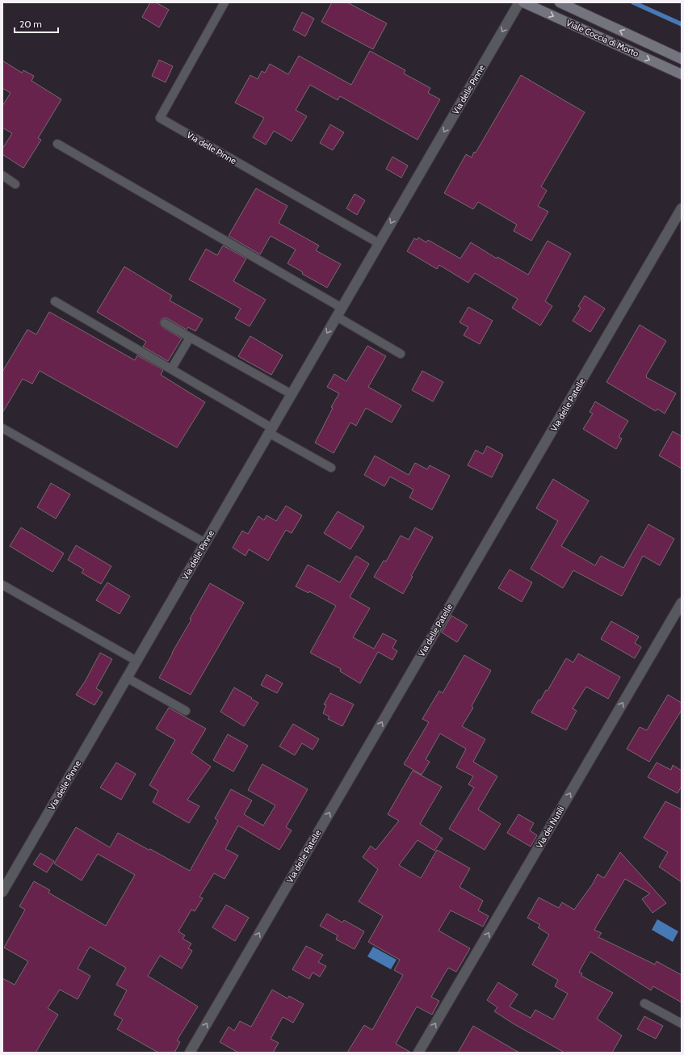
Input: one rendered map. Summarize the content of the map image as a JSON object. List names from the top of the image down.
{
  "streets": {
    "street": [
      "Viale Coccia di Morto",
      "Via delle Pinne",
      "Via delle Patelle",
      "Via dei Nutili"
    ]
  },
  "one_way": ["Via delle Patelle", "Via dei Nutili"],
  "scale_bar": "20 m"
}
